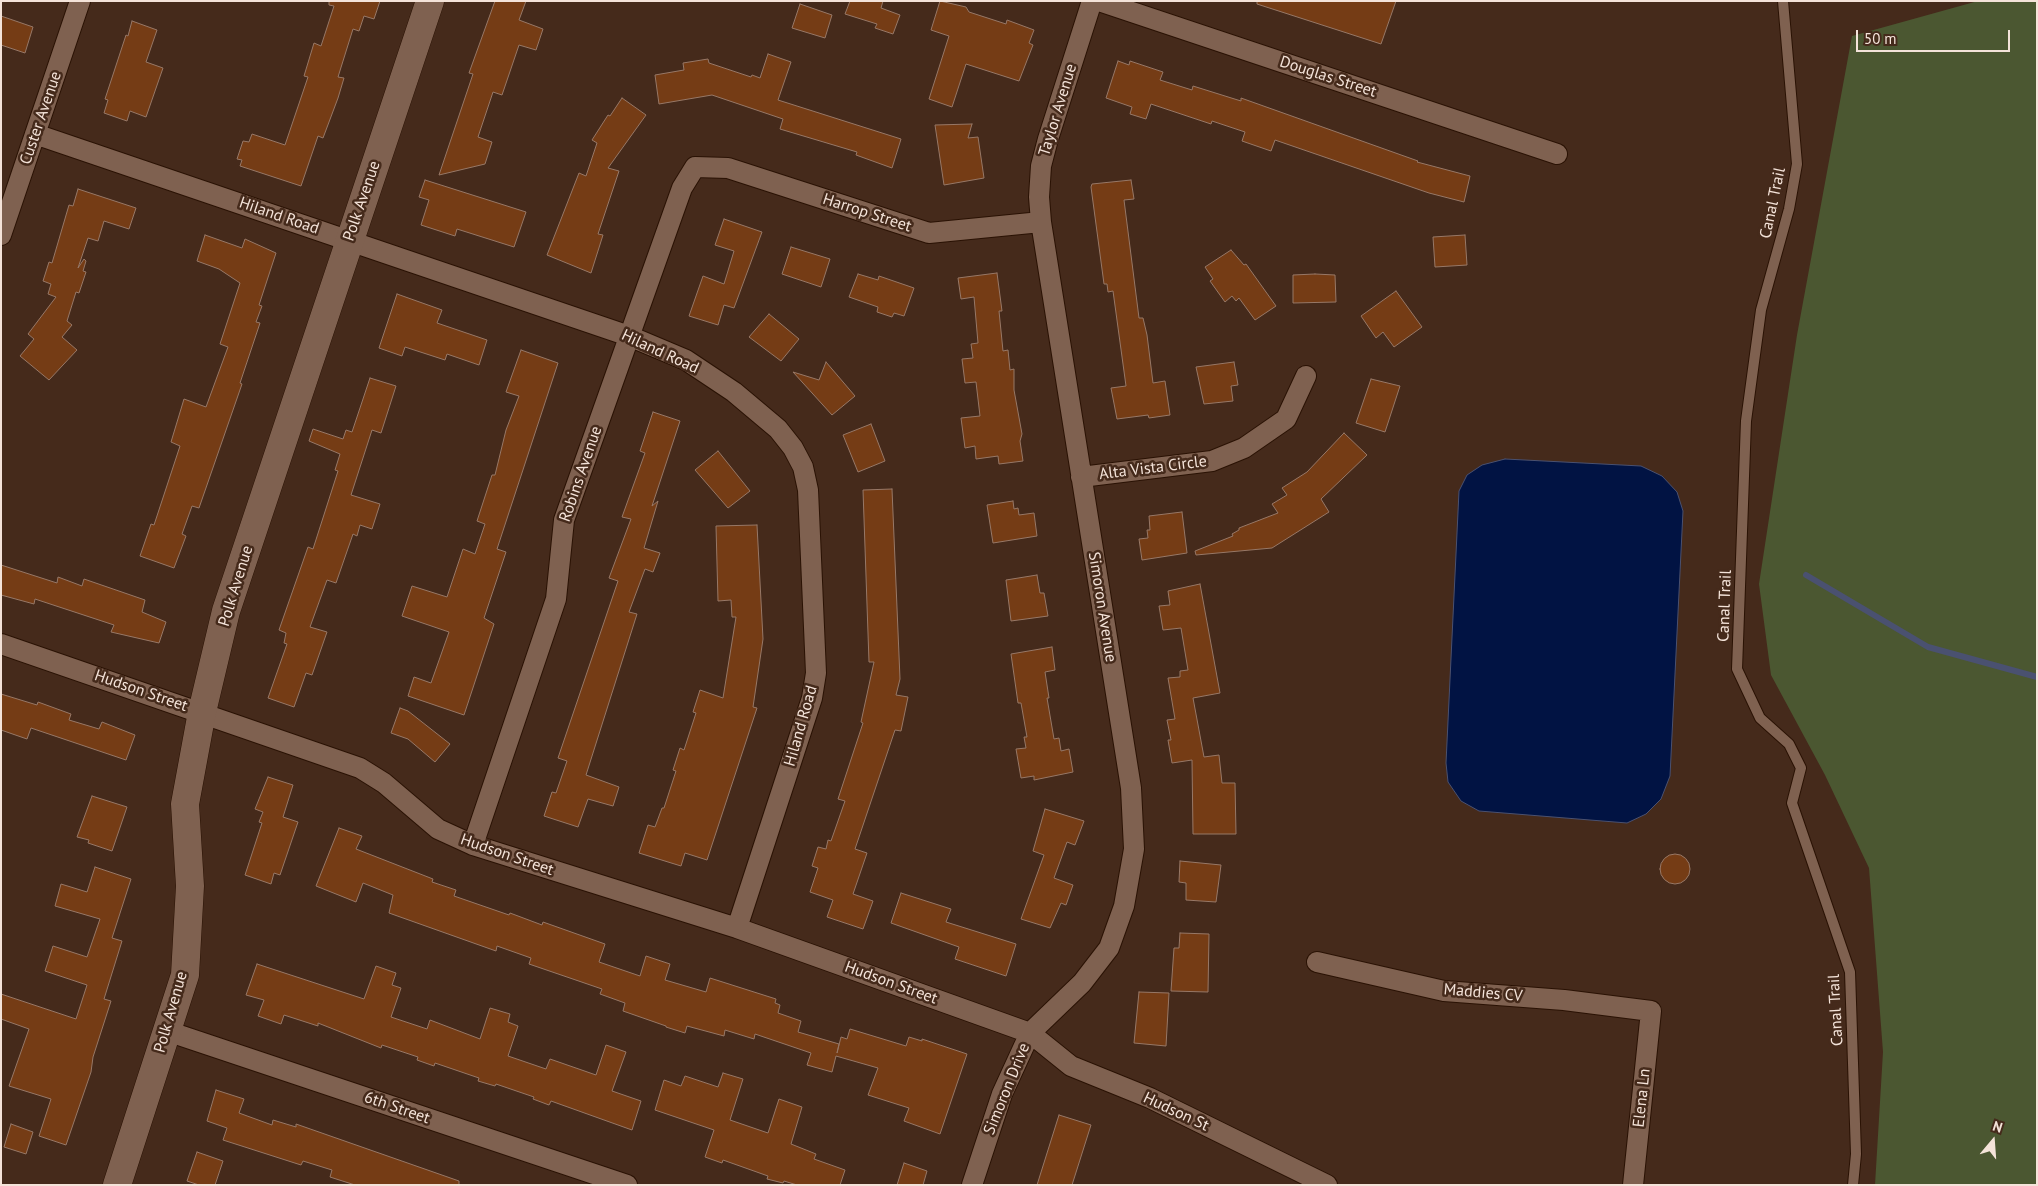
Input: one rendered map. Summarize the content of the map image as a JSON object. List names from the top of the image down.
{
  "streets": {
    "street": [
      "Douglas Street",
      "Taylor Avenue",
      "Custer Avenue",
      "Polk Avenue",
      "Harrop Street",
      "Hiland Road",
      "Alta Vista Circle",
      "Robins Avenue",
      "Simoron Avenue",
      "Hudson Street",
      "Maddies CV",
      "Simoron Drive",
      "Elena Ln",
      "6th Street",
      "Hudson St"
    ],
    "lane": ["Canal Trail"]
  },
  "crossings": [
    ["Taylor Avenue", "Harrop Street"],
    ["Taylor Avenue", "Simoron Avenue"],
    ["Custer Avenue", "Hiland Road"],
    ["Polk Avenue", "Hiland Road"],
    ["Polk Avenue", "Hudson Street"],
    ["Polk Avenue", "6th Street"],
    ["Harrop Street", "Robins Avenue"],
    ["Harrop Street", "Simoron Avenue"],
    ["Hiland Road", "Robins Avenue"],
    ["Hiland Road", "Hudson Street"],
    ["Alta Vista Circle", "Simoron Avenue"],
    ["Robins Avenue", "Hudson Street"],
    ["Simoron Avenue", "Simoron Drive"],
    ["Hudson Street", "Simoron Drive"],
    ["Hudson Street", "Hudson St"],
    ["Maddies CV", "Elena Ln"],
    ["Simoron Drive", "Hudson St"]
  ],
  "scale_bar": "50 m",
  "north": "top"
}
